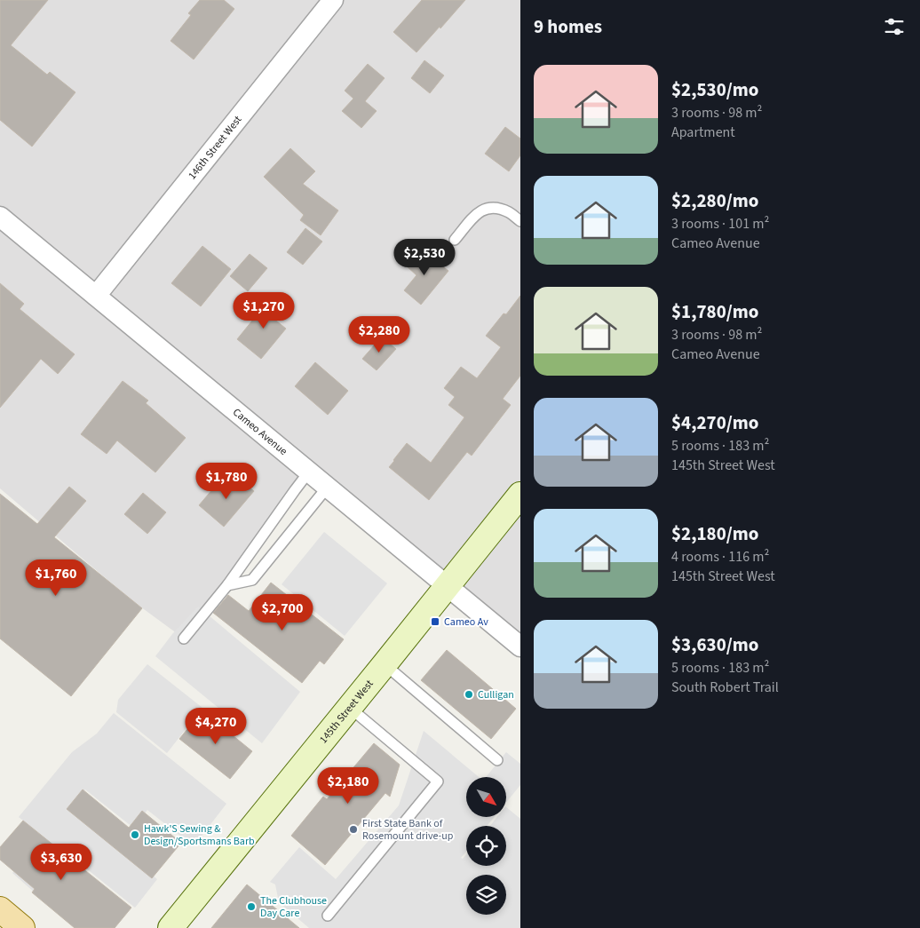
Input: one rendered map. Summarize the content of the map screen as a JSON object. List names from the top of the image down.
{
  "streets": {
    "street": ["146th Street West", "Cameo Avenue", "145th Street West"]
  },
  "crossings": [
    ["146th Street West", "Cameo Avenue"],
    ["Cameo Avenue", "145th Street West"]
  ],
  "places": {
    "transit": ["Cameo Av"],
    "other": [
      "Culligan",
      "First State Bank of Rosemount drive-up",
      "Hawk'S Sewing & Design/Sportsmans Barb",
      "The Clubhouse Day Care"
    ]
  },
  "north": "bottom right",
  "page": {
    "heading": "9 homes",
    "list": [
      {
        "name": "$2,530/mo",
        "note": "3 rooms · 98 m² · Apartment"
      },
      {
        "name": "$2,280/mo",
        "note": "3 rooms · 101 m² · Cameo Avenue"
      },
      {
        "name": "$1,780/mo",
        "note": "3 rooms · 98 m² · Cameo Avenue"
      },
      {
        "name": "$4,270/mo",
        "note": "5 rooms · 183 m² · 145th Street West"
      },
      {
        "name": "$2,180/mo",
        "note": "4 rooms · 116 m² · 145th Street West"
      },
      {
        "name": "$3,630/mo",
        "note": "5 rooms · 183 m² · South Robert Trail"
      }
    ],
    "price": [
      "$2,530",
      "$1,270",
      "$2,280",
      "$1,780",
      "$1,760",
      "$2,700",
      "$4,270",
      "$2,180",
      "$3,630"
    ]
  }
}
